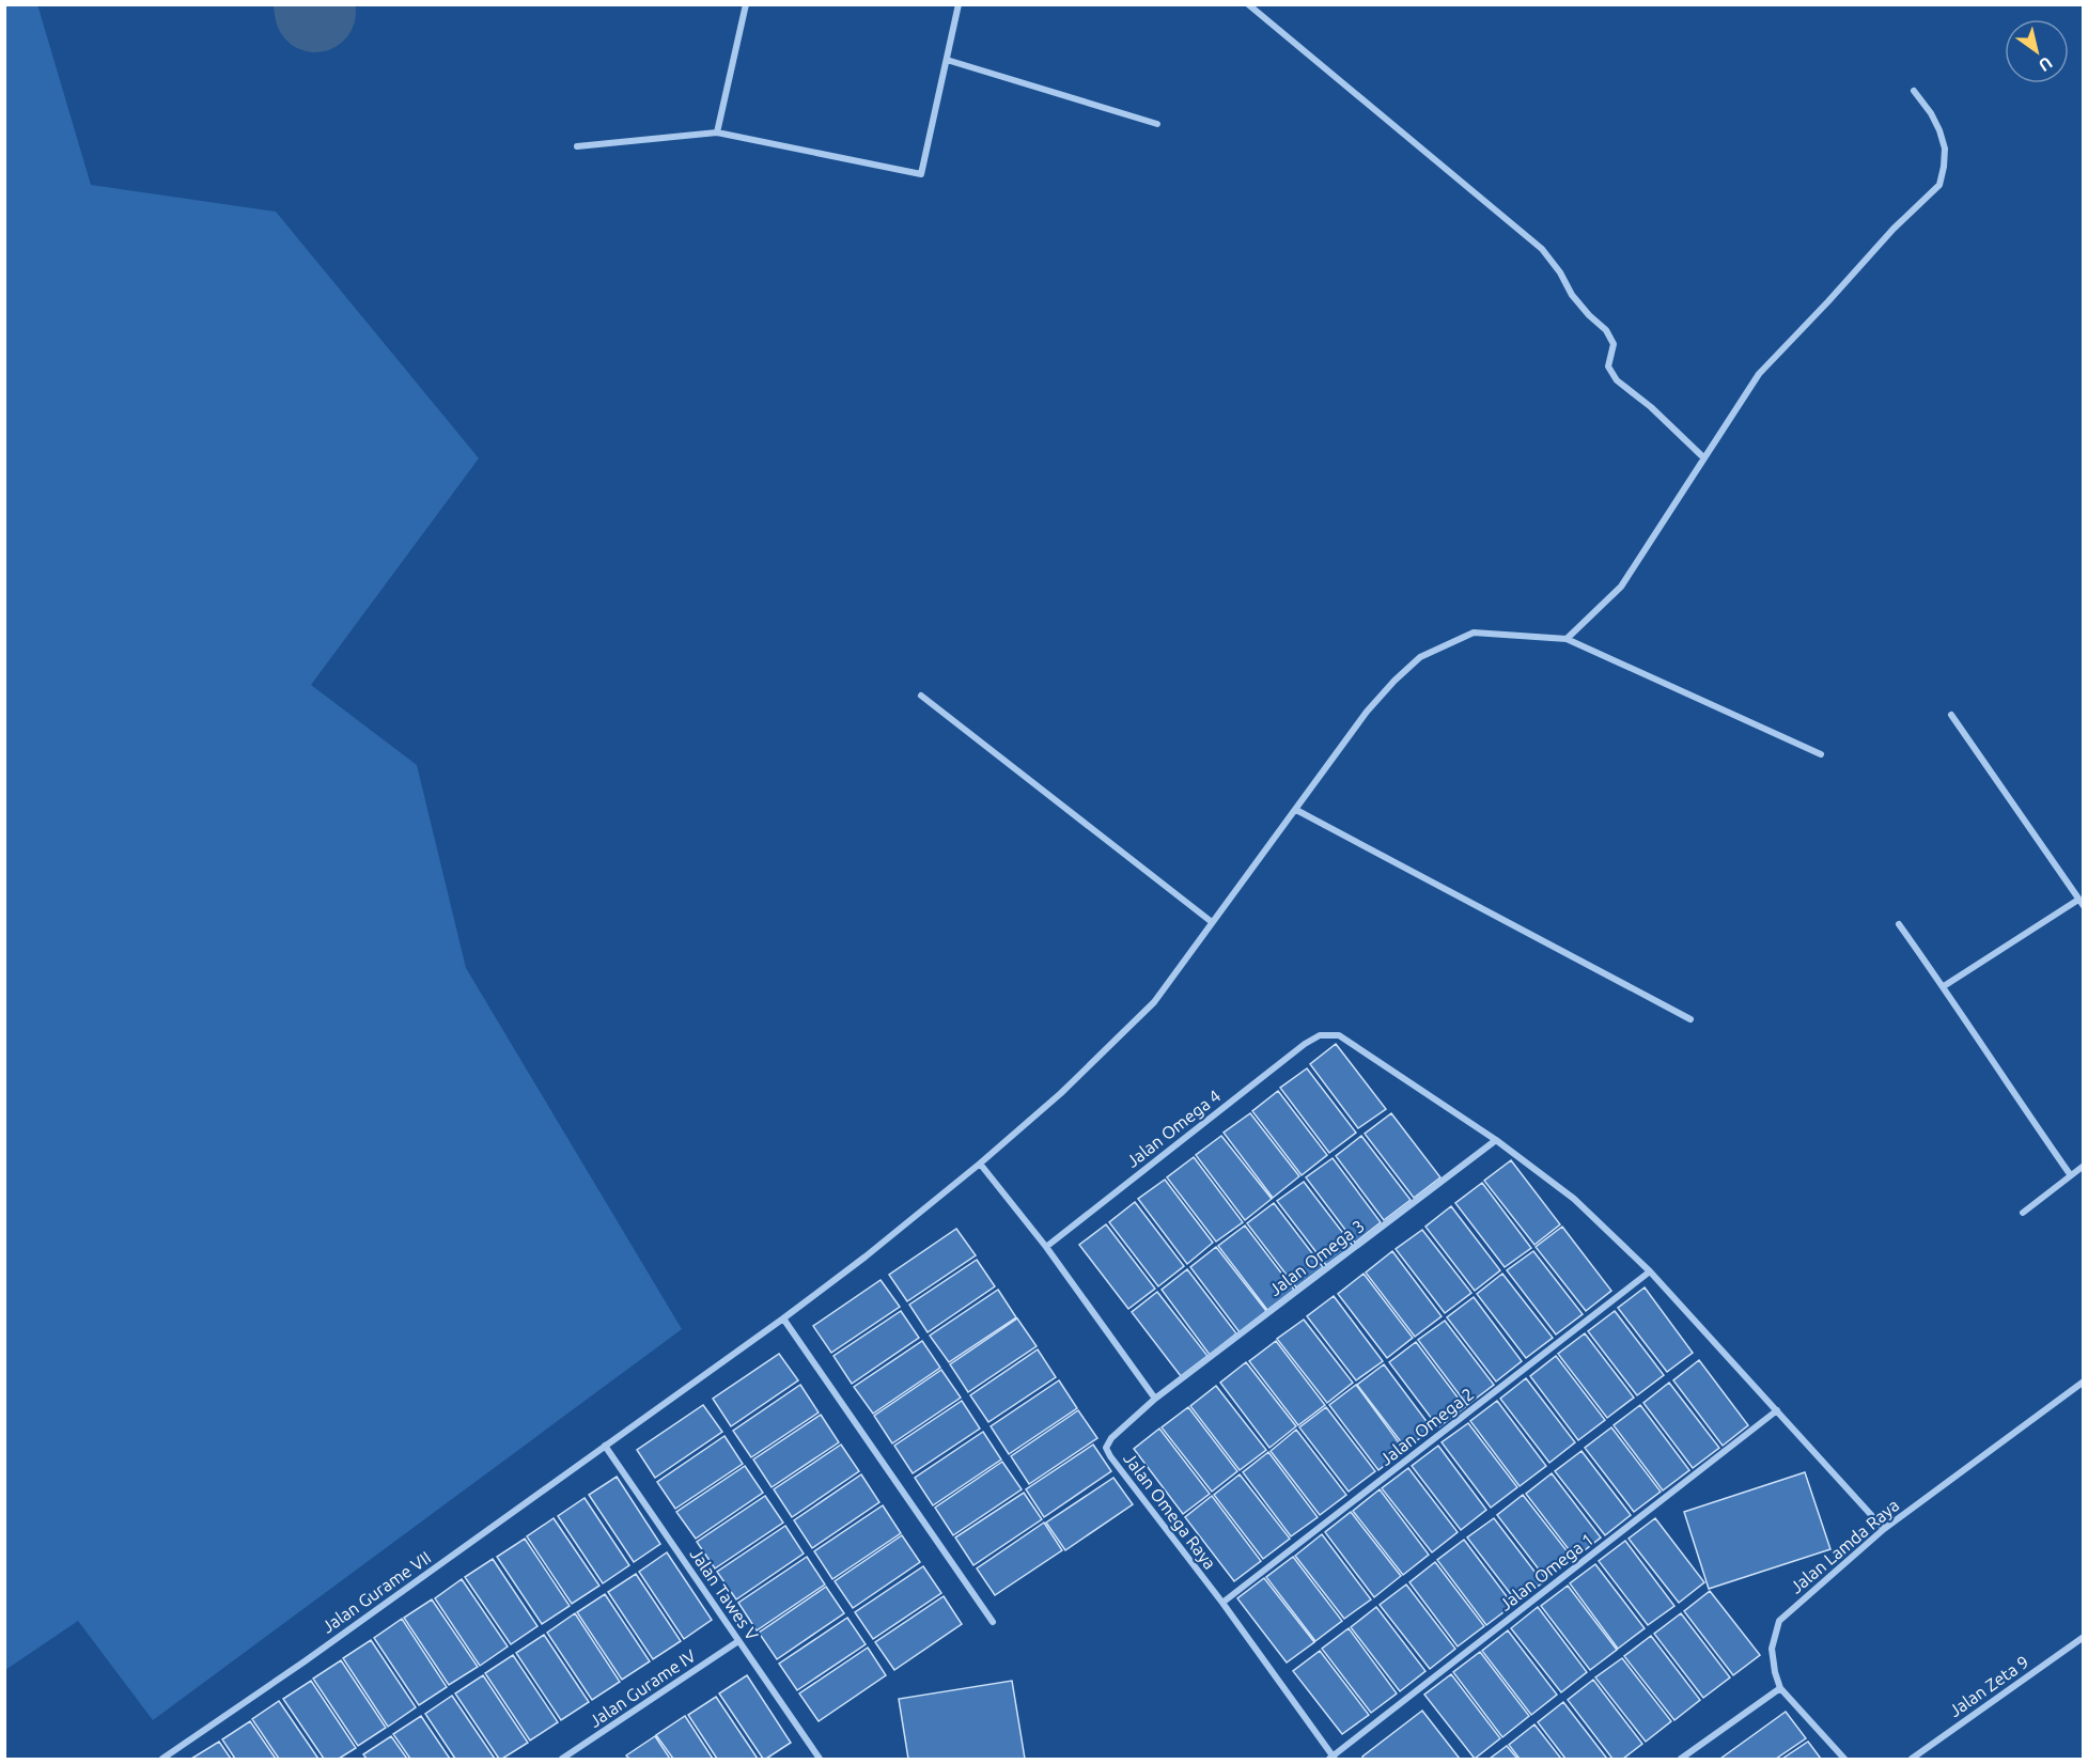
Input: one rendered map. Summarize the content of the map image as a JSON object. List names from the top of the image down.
{
  "streets": {
    "street": [
      "Jalan Omega 4",
      "Jalan Omega 3",
      "Jalan Omega 2",
      "Jalan Omega Raya",
      "Jalan Lamda Raya",
      "Jalan Omega 1",
      "Jalan Gurame VII",
      "Jalan Tawes V",
      "Jalan Zeta 9",
      "Jalan Gurame IV"
    ]
  },
  "crossings": [
    ["Jalan Omega 4", "Jalan Omega 3"],
    ["Jalan Omega 3", "Jalan Omega Raya"],
    ["Jalan Omega 2", "Jalan Omega Raya"],
    ["Jalan Omega Raya", "Jalan Omega 1"],
    ["Jalan Gurame VII", "Jalan Tawes V"],
    ["Jalan Tawes V", "Jalan Gurame IV"]
  ],
  "north": "bottom right"
}
